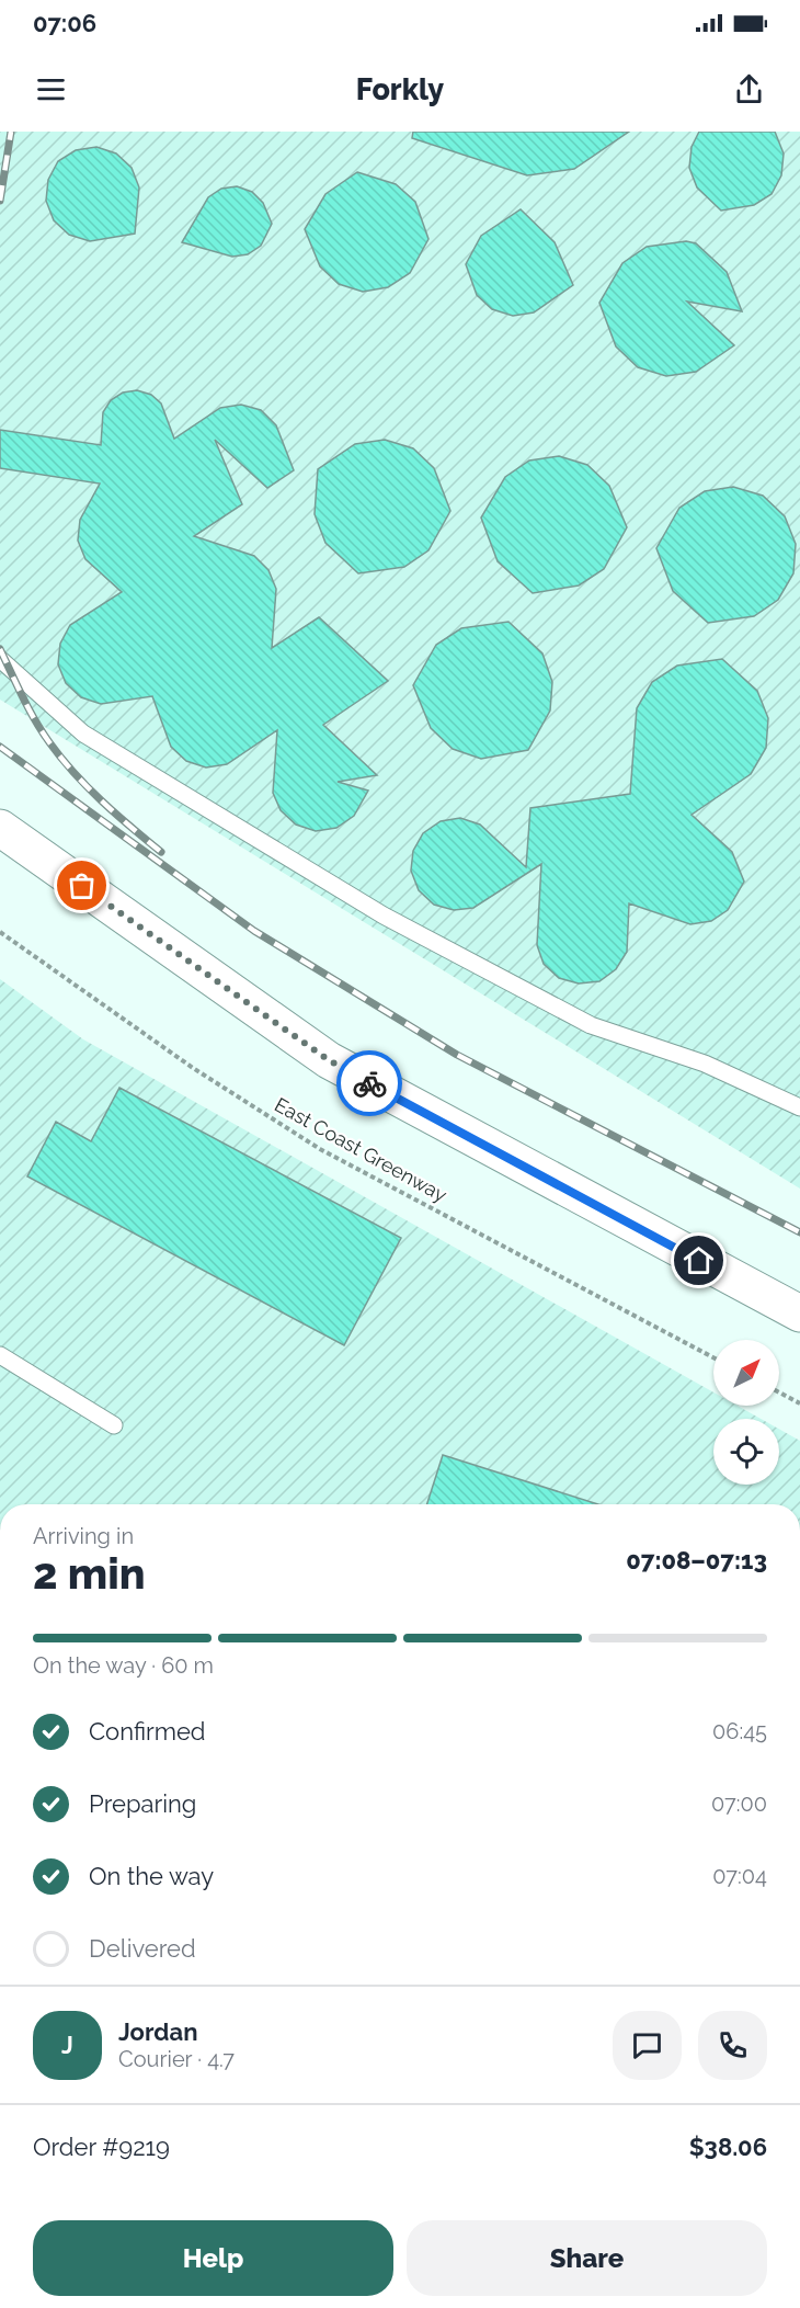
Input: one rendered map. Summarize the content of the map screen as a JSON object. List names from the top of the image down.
{
  "streets": {
    "path": ["East Coast Greenway"]
  },
  "north": "top right",
  "page": {
    "status": "07:06",
    "header": "Forkly",
    "heading": ["2 min", "Arriving in", "07:08–07:13"],
    "panel": [
      "Jordan",
      "Courier · 4.7",
      "Order #9219",
      "$38.06"
    ],
    "bar": "On the way · 60 m",
    "list": [
      ["Confirmed", "06:45"],
      ["Preparing", "07:00"],
      ["On the way", "07:04"],
      "Delivered"
    ],
    "round": "J",
    "buttons": ["Help", "Share"]
  }
}
